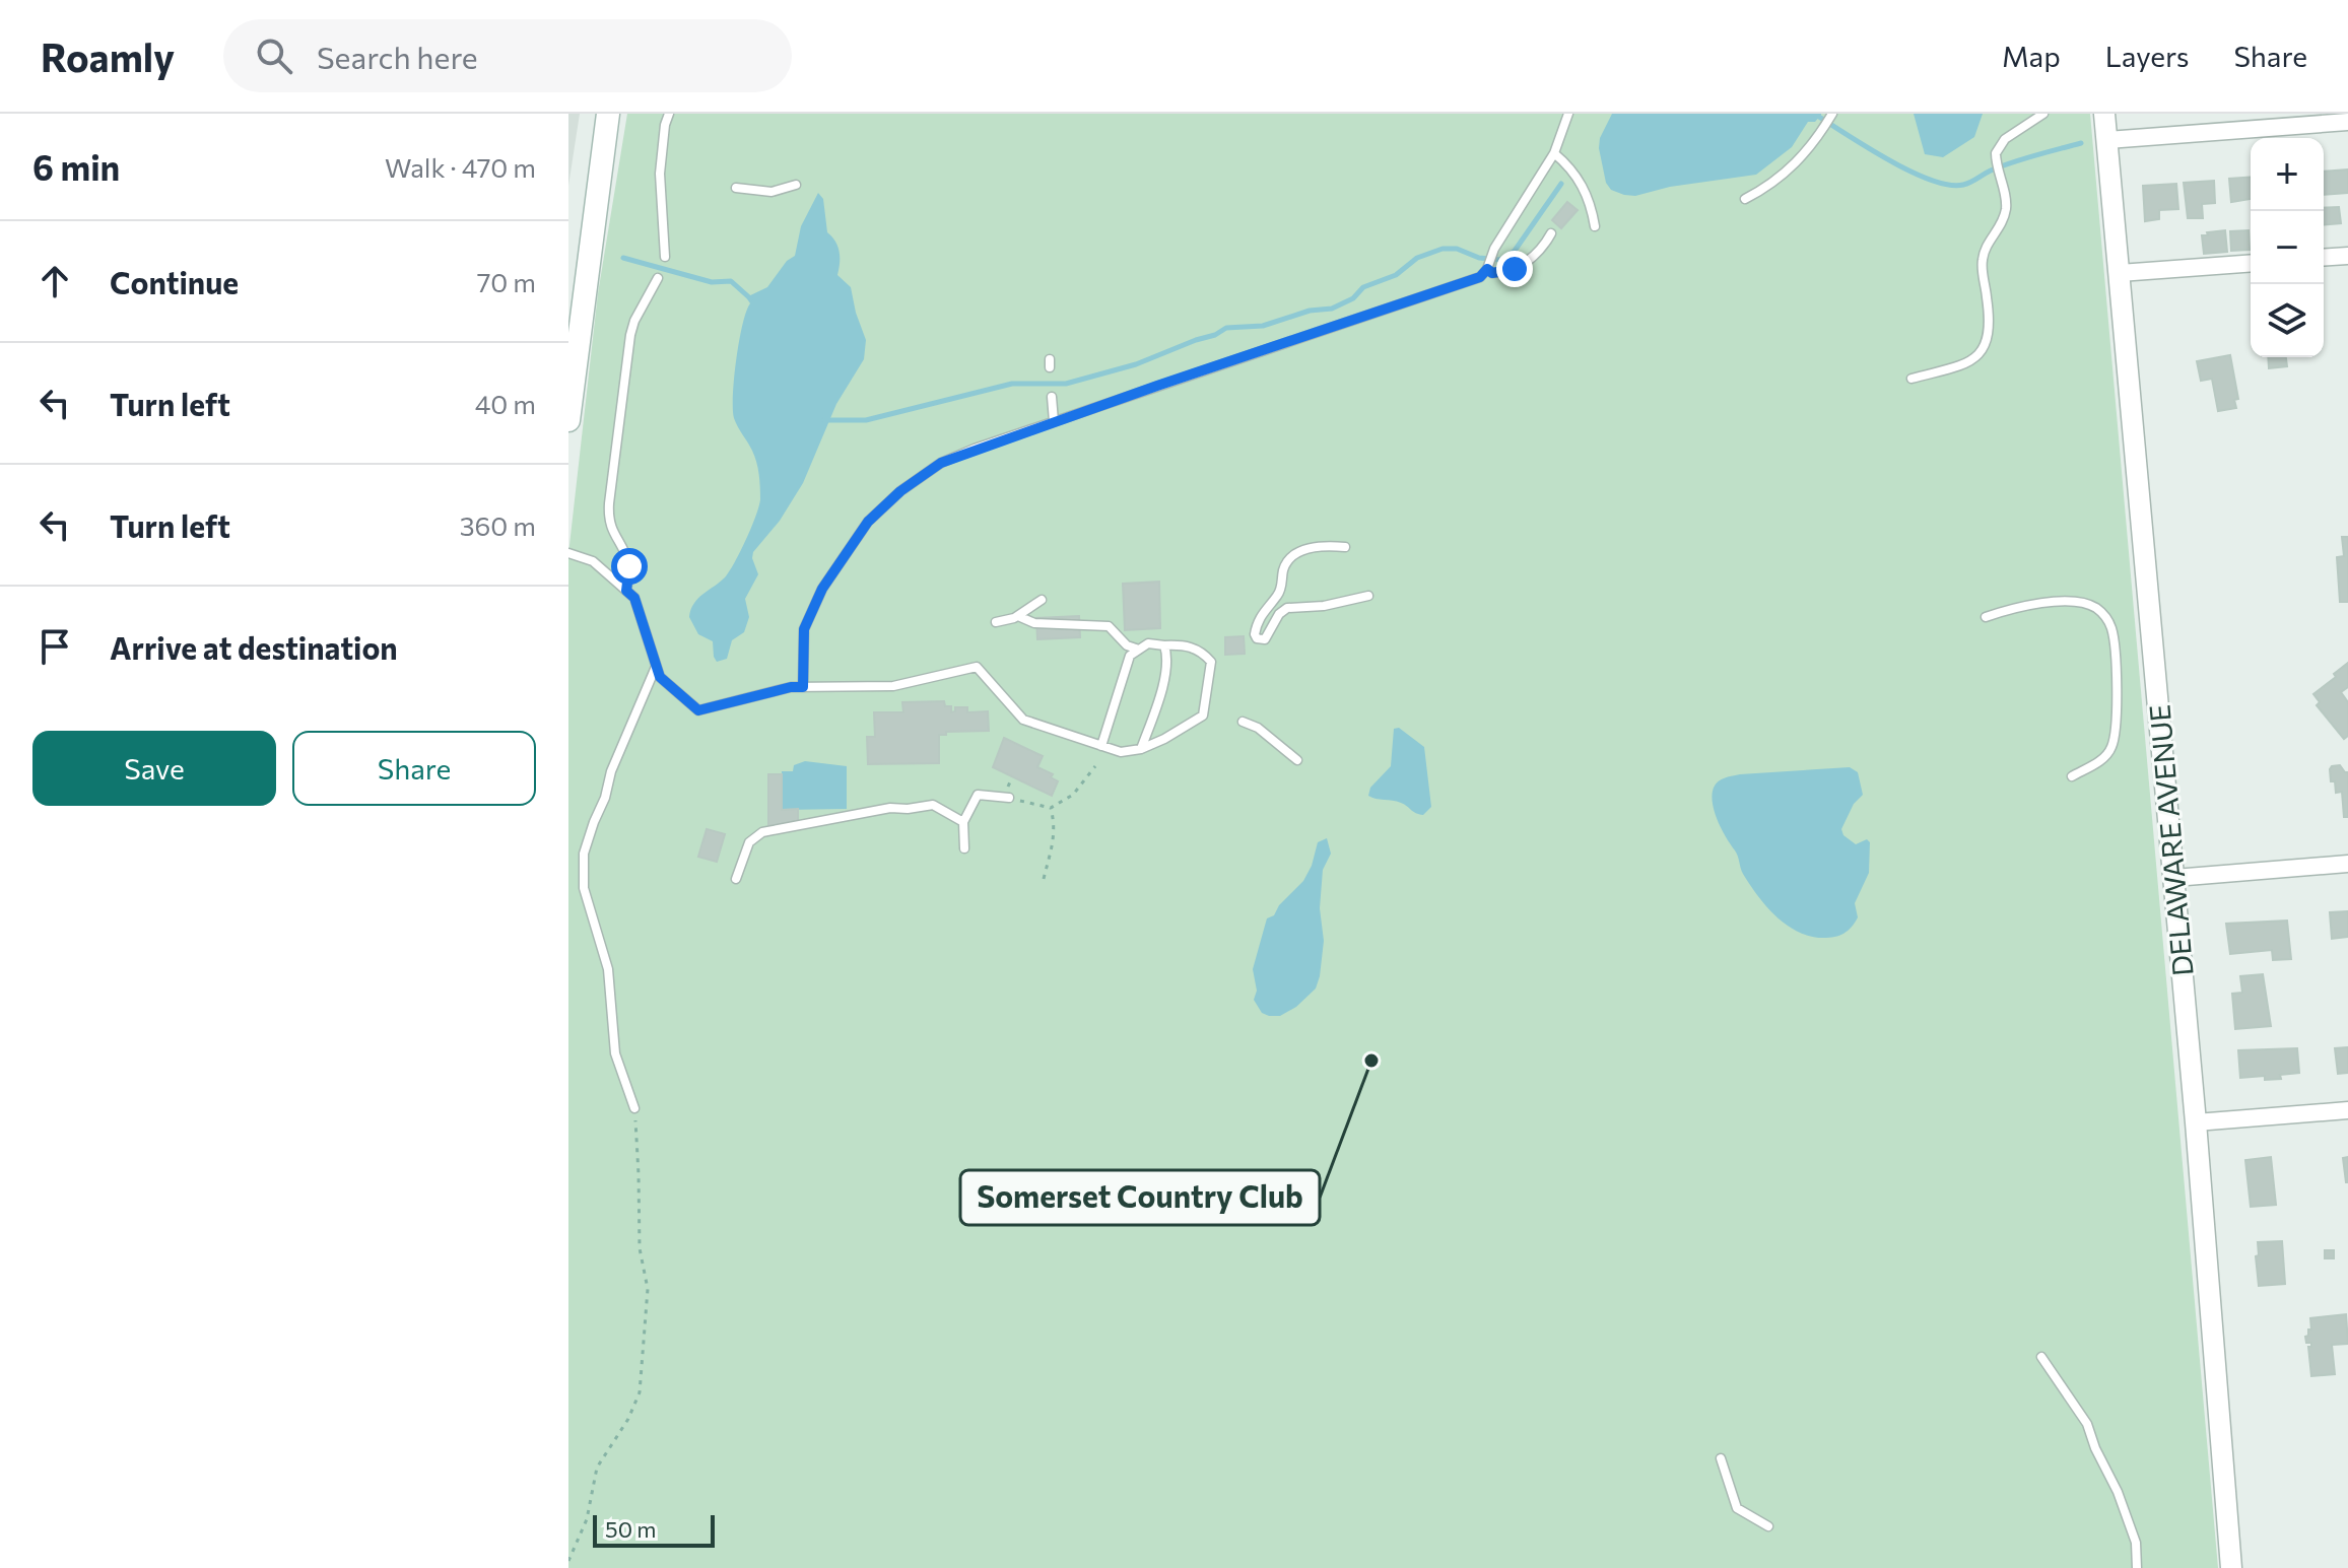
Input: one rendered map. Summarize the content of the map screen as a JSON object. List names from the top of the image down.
{
  "streets": {
    "street": ["DELAWARE AVENUE"]
  },
  "places": ["Somerset Country Club"],
  "scale_bar": "50 m",
  "page": {
    "header": "Roamly",
    "search": "Search here",
    "nav": ["Map", "Layers", "Share"],
    "heading": ["6 min", "Walk · 470 m"],
    "map_buttons": ["+", "−"],
    "list": [
      ["Continue", "70 m"],
      ["Turn left", "40 m"],
      ["Turn left", "360 m"],
      "Arrive at destination"
    ],
    "buttons": ["Save", "Share"],
    "scale": "50 m"
  }
}
